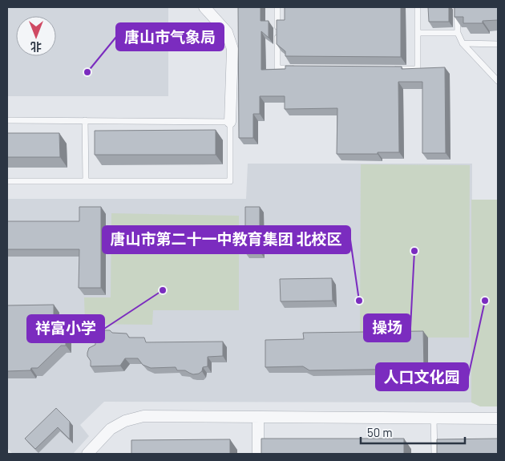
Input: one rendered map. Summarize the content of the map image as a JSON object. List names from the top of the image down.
{
  "places": [
    "唐山市气象局",
    "操场",
    "祥富小学",
    "唐山市第二十一中教育集团 北校区",
    "人口文化园"
  ],
  "scale_bar": "50 m",
  "north": "bottom"
}
